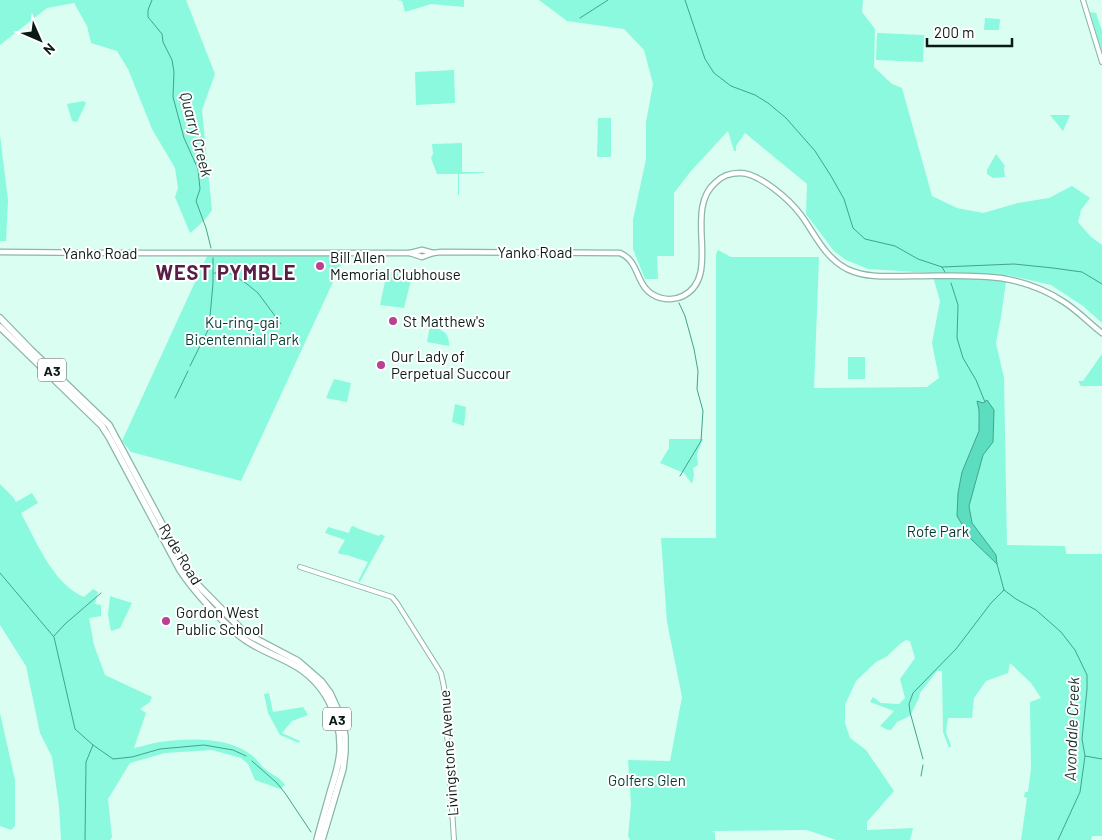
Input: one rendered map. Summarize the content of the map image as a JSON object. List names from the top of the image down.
{
  "streets": {
    "highway": ["A3", "Ryde Road"],
    "main road": ["Yanko Road"],
    "street": ["Livingstone Avenue"]
  },
  "districts": ["WEST PYMBLE"],
  "water": ["Quarry Creek", "Avondale Creek"],
  "parks": ["Ku-ring-gai Bicentennial Park", "Rofe Park", "Golfers Glen"],
  "places": [
    "Bill Allen Memorial Clubhouse",
    "St Matthew's",
    "Our Lady of Perpetual Succour",
    "Gordon West Public School"
  ],
  "scale_bar": "200 m",
  "north": "bottom right"
}
